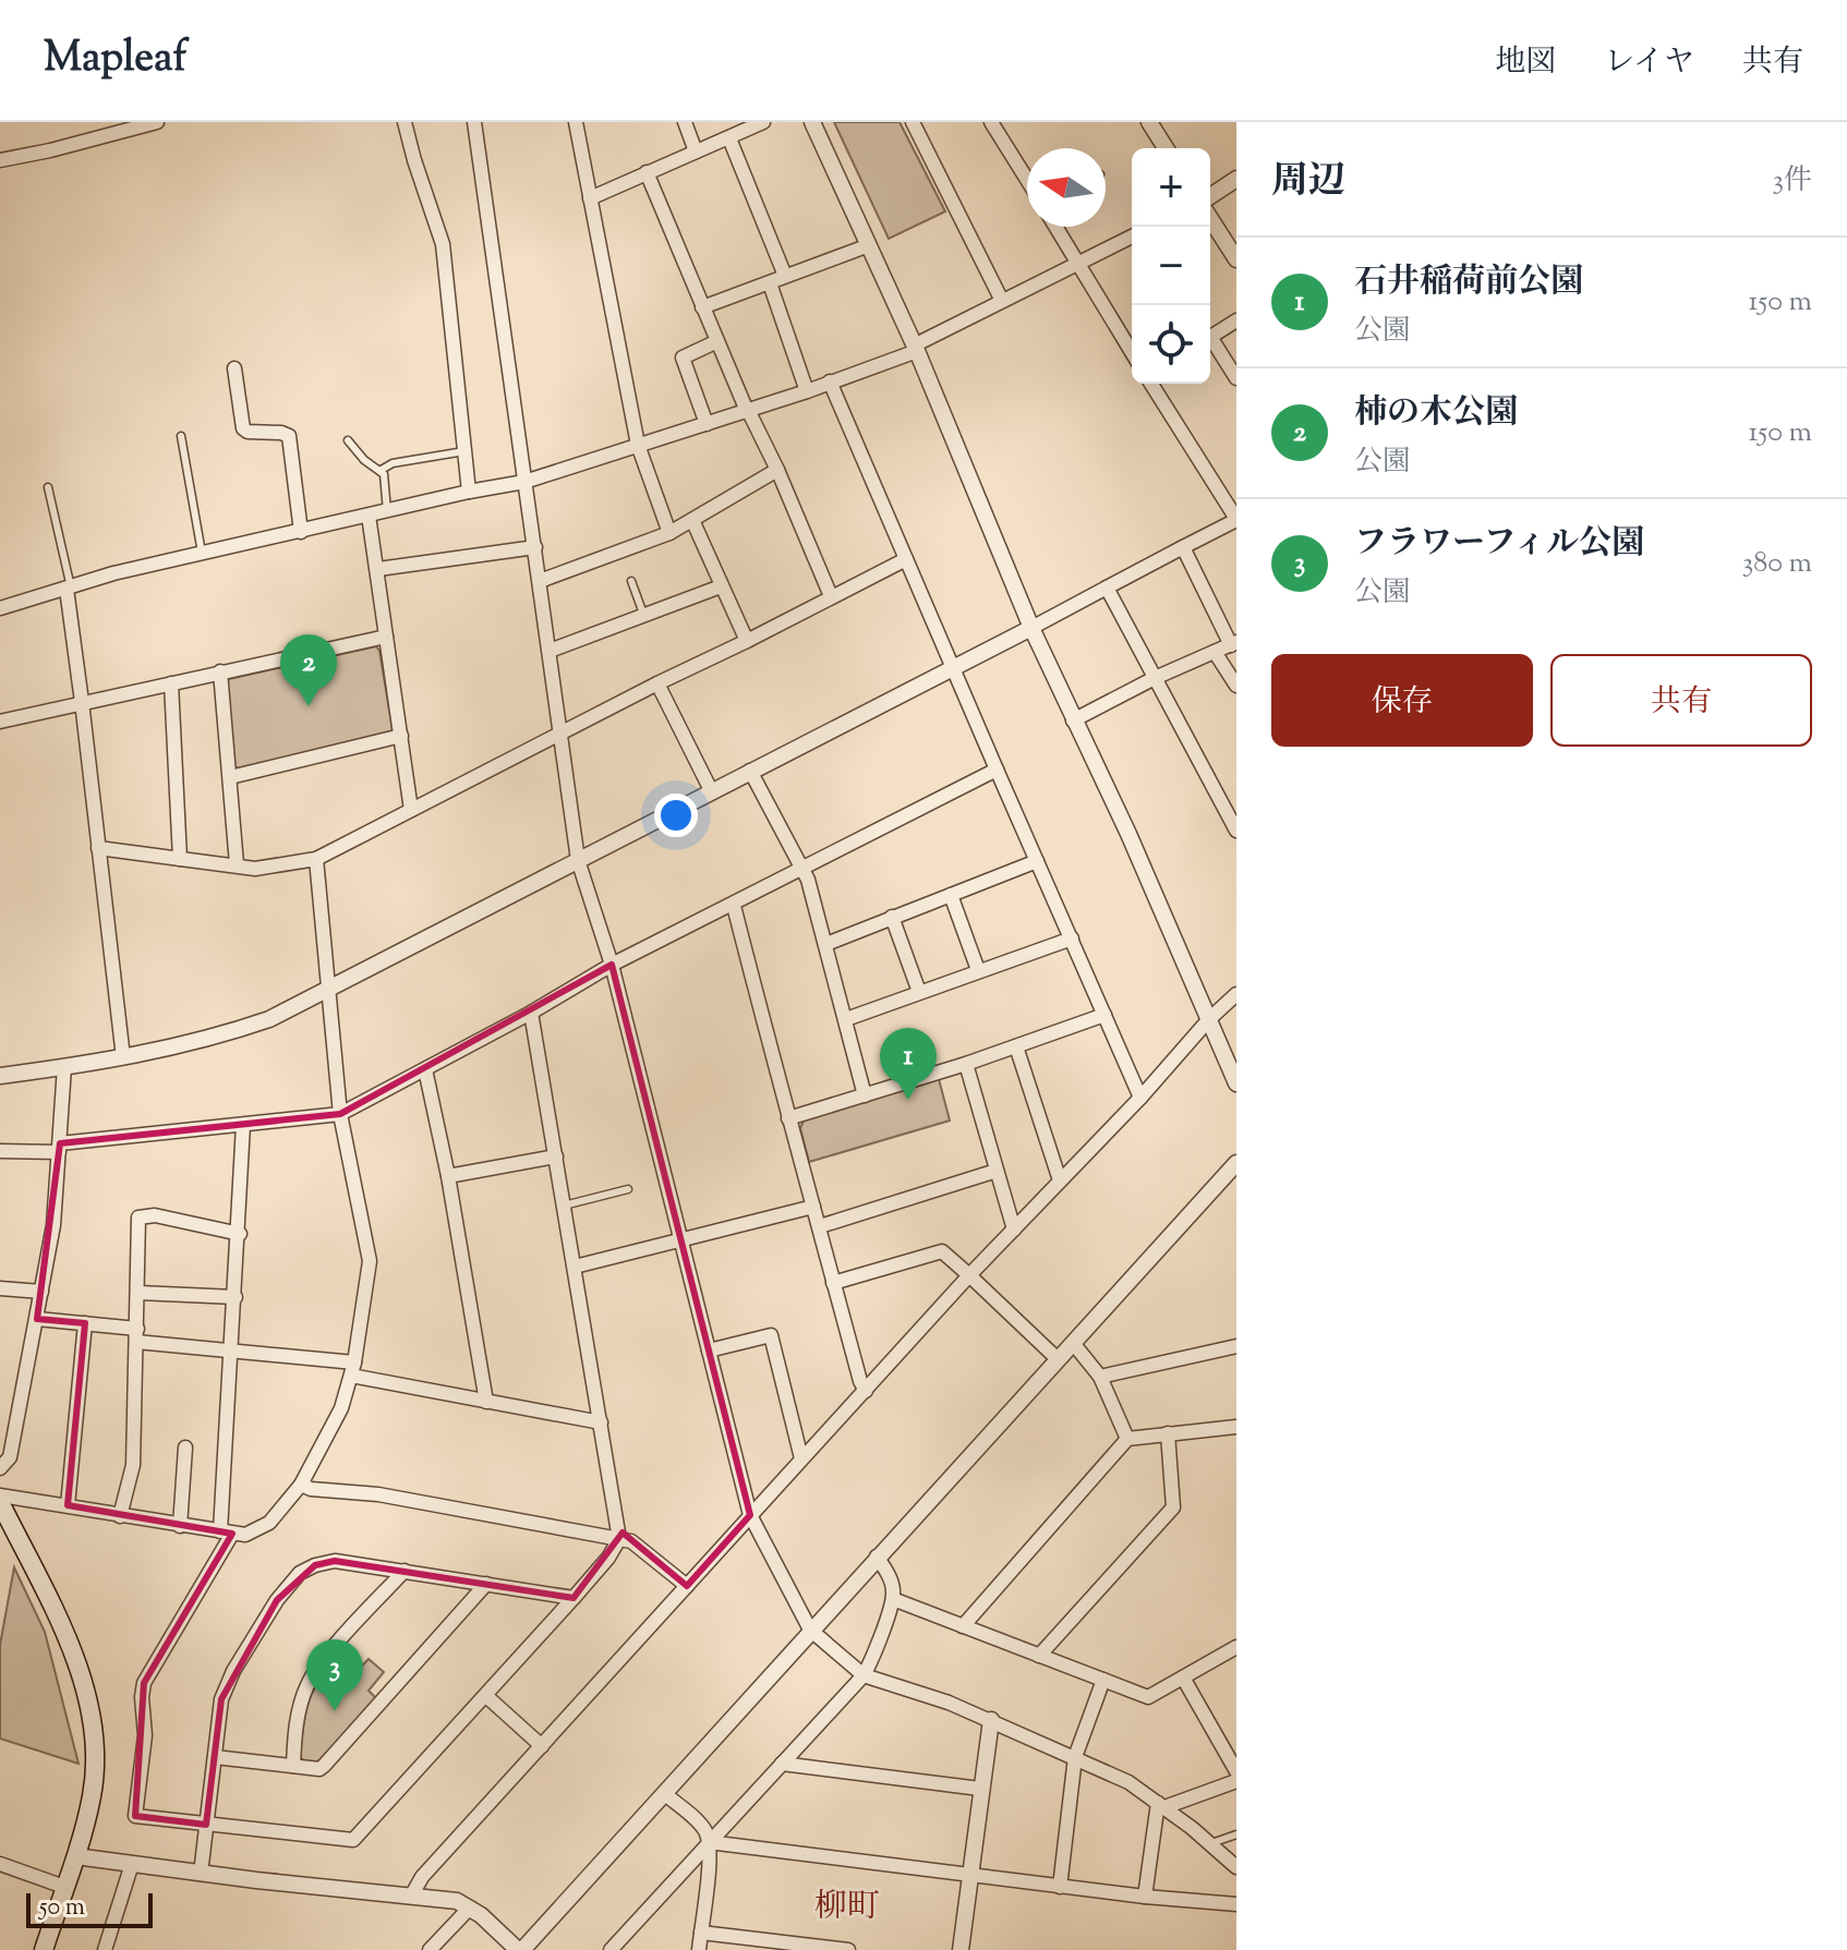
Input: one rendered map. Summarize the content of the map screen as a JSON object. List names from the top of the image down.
{
  "districts": ["柳町"],
  "scale_bar": "50 m",
  "north": "left",
  "page": {
    "header": "Mapleaf",
    "nav": ["地図", "レイヤ", "共有"],
    "heading": ["周辺", "3件"],
    "map_buttons": ["+", "−"],
    "list": [
      {
        "mark": "1",
        "name": "石井稲荷前公園",
        "note": "公園",
        "value": "150 m"
      },
      {
        "mark": "2",
        "name": "柿の木公園",
        "note": "公園",
        "value": "150 m"
      },
      {
        "mark": "3",
        "name": "フラワーフィル公園",
        "note": "公園",
        "value": "380 m"
      }
    ],
    "buttons": ["保存", "共有"],
    "pins": ["2", "1", "3"],
    "scale": "50 m"
  }
}
